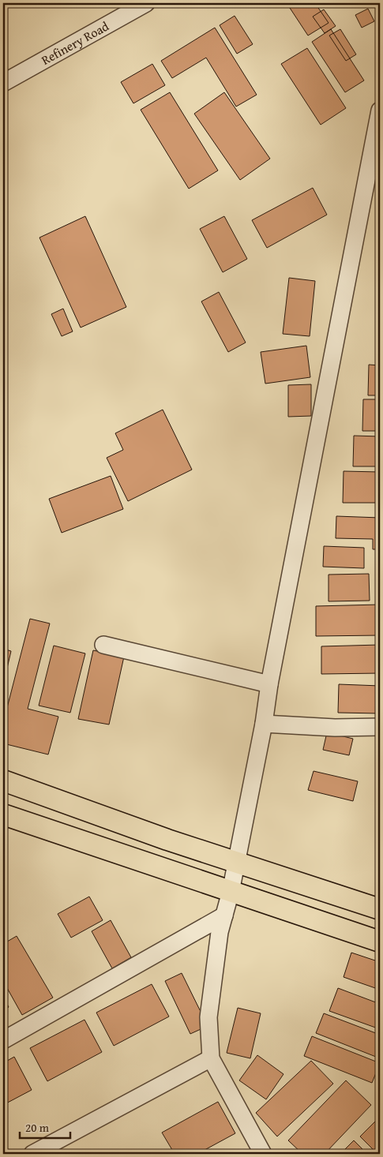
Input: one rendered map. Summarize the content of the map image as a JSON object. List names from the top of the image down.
{
  "streets": {
    "street": ["Refinery Road"]
  },
  "scale_bar": "20 m"
}
